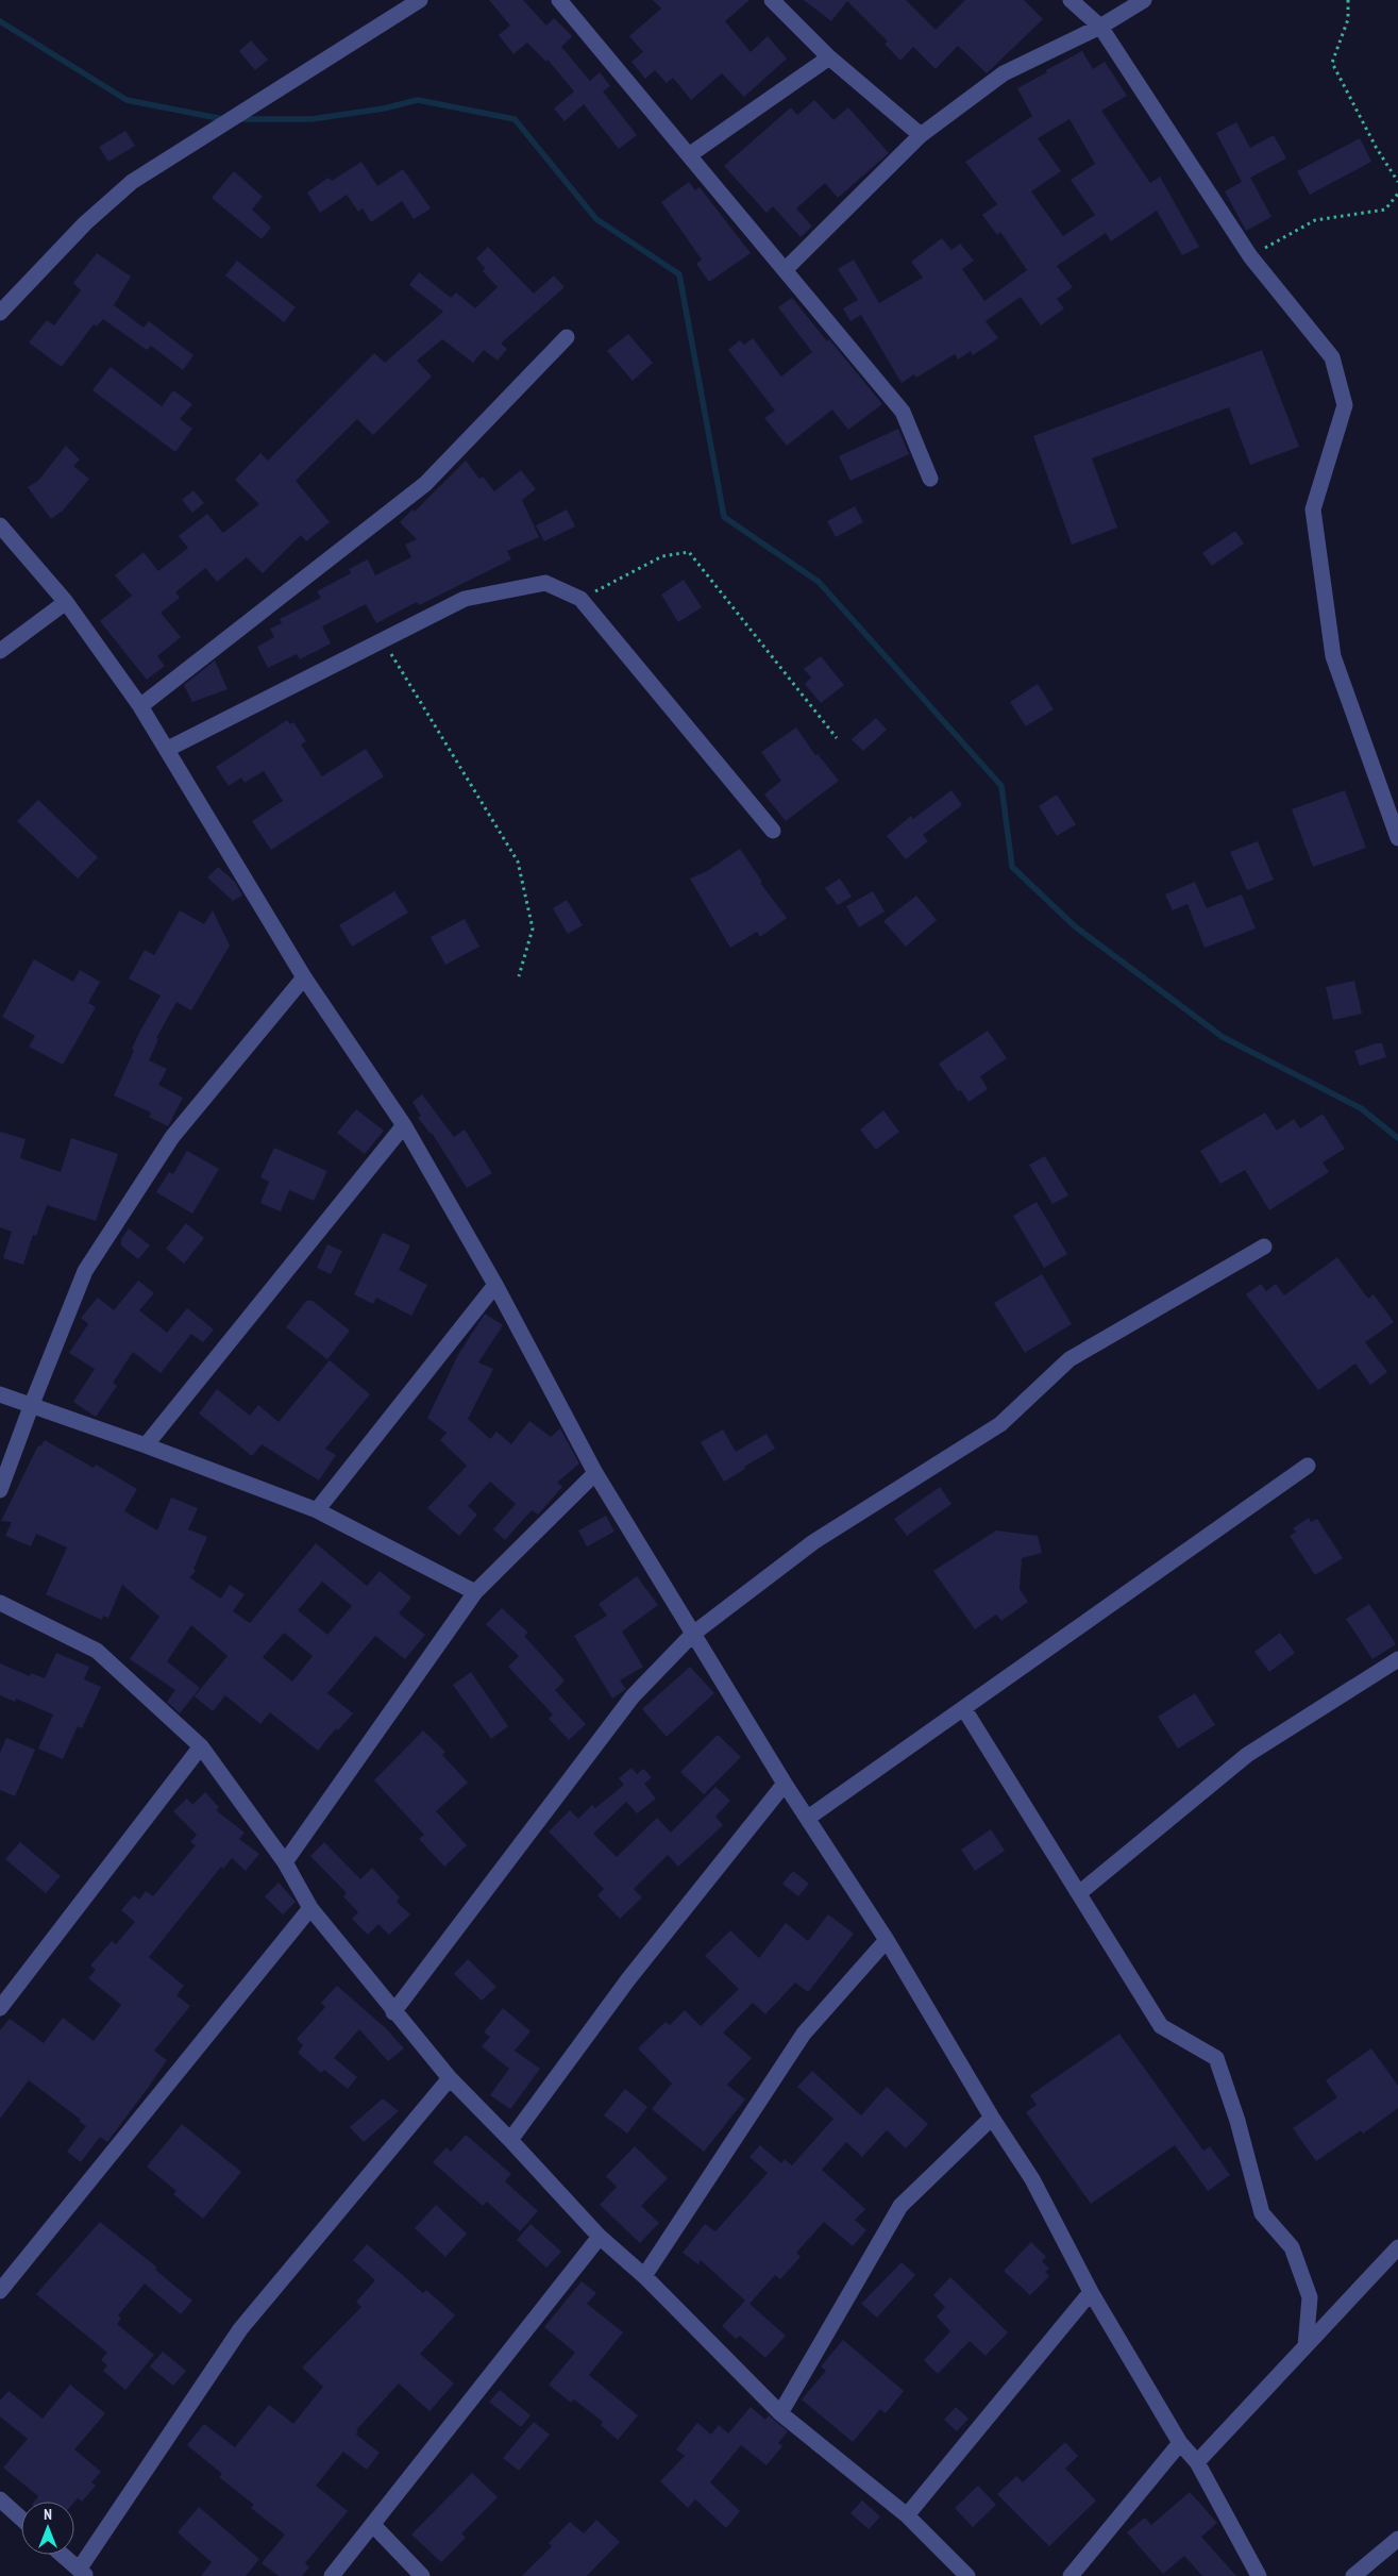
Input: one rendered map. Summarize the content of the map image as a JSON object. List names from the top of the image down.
{
  "north": "top"
}
